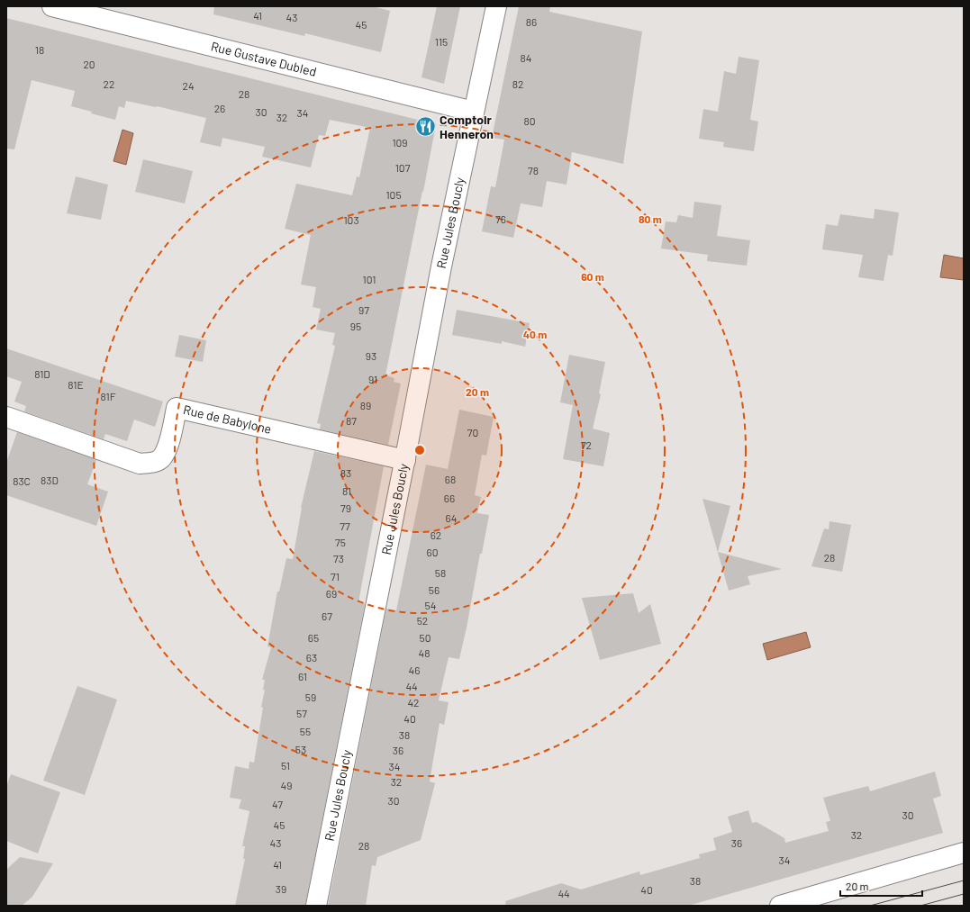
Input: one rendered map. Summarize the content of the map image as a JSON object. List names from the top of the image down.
{
  "streets": {
    "street": ["Rue Gustave Dubled", "Rue Jules Boucly", "Rue de Babylone"]
  },
  "crossings": [
    ["Rue Gustave Dubled", "Rue Jules Boucly"],
    ["Rue Jules Boucly", "Rue de Babylone"]
  ],
  "places": {
    "restaurant": ["Comptoir Henneron"]
  },
  "house_numbers": [
    "41",
    "43",
    "86",
    "45",
    "115",
    "18",
    "84",
    "20",
    "22",
    "82",
    "24",
    "28",
    "26",
    "30",
    "34",
    "32",
    "80",
    "109",
    "107",
    "78",
    "105",
    "76",
    "103",
    "101",
    "97",
    "95",
    "93",
    "81D",
    "91",
    "81E",
    "81F",
    "89",
    "87",
    "70",
    "72",
    "83",
    "68",
    "83D",
    "83C",
    "81",
    "66",
    "79",
    "64",
    "77",
    "62",
    "75",
    "60",
    "28",
    "73",
    "58",
    "71",
    "56",
    "69",
    "54",
    "67",
    "52",
    "65",
    "50",
    "48",
    "63",
    "46",
    "61",
    "44",
    "59",
    "42",
    "57",
    "40",
    "55",
    "38",
    "53",
    "36",
    "51",
    "34",
    "32",
    "49",
    "30",
    "47",
    "30",
    "45",
    "32",
    "43",
    "36",
    "28",
    "34",
    "41",
    "38",
    "39",
    "40",
    "44"
  ],
  "scale_bar": "20 m",
  "rings": [
    "80 m",
    "60 m",
    "40 m",
    "20 m"
  ]
}
